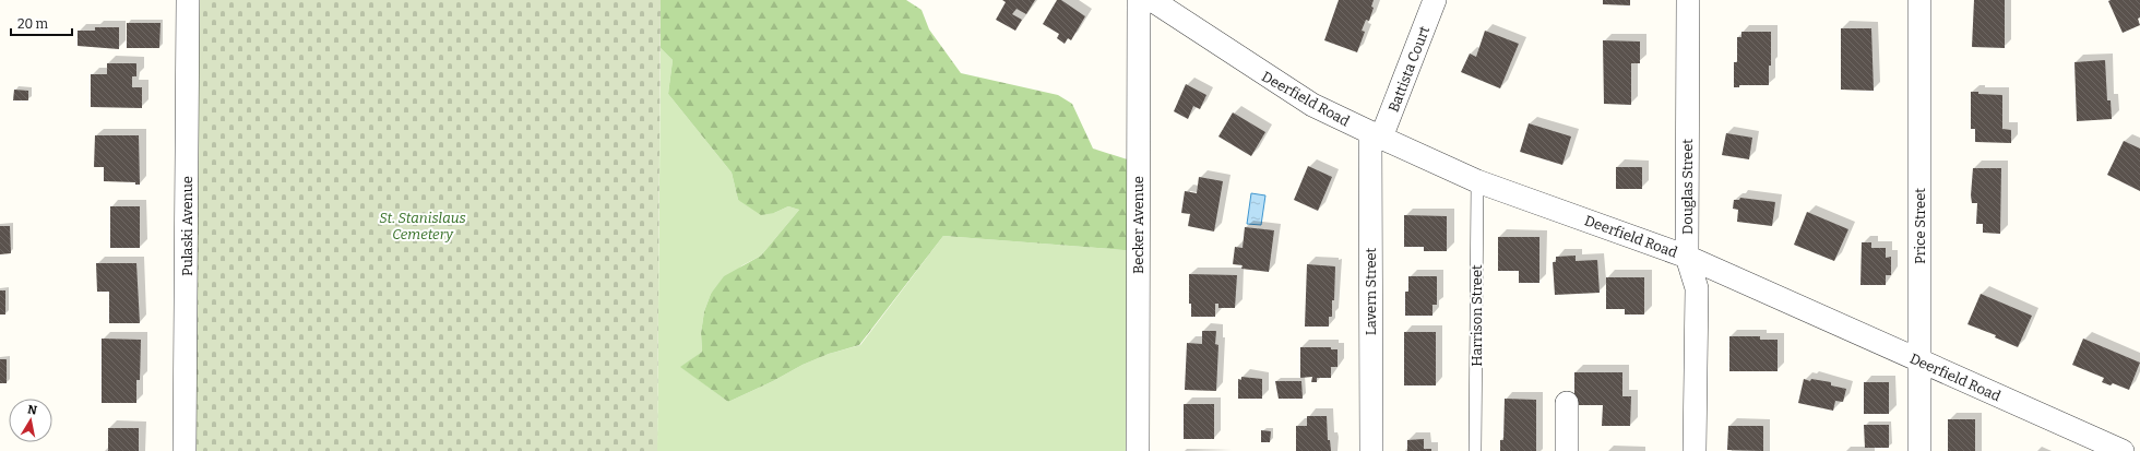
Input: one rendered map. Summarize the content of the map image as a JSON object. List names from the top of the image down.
{
  "streets": {
    "street": [
      "Battista Court",
      "Deerfield Road",
      "Douglas Street",
      "Becker Avenue",
      "Pulaski Avenue",
      "Price Street",
      "Lavern Street"
    ],
    "lane": ["Harrison Street"]
  },
  "crossings": [
    ["Battista Court", "Deerfield Road"],
    ["Battista Court", "Lavern Street"],
    ["Deerfield Road", "Douglas Street"],
    ["Deerfield Road", "Becker Avenue"],
    ["Deerfield Road", "Price Street"],
    ["Deerfield Road", "Lavern Street"],
    ["Deerfield Road", "Harrison Street"]
  ],
  "parks": ["St. Stanislaus Cemetery"],
  "scale_bar": "20 m",
  "north": "top"
}
